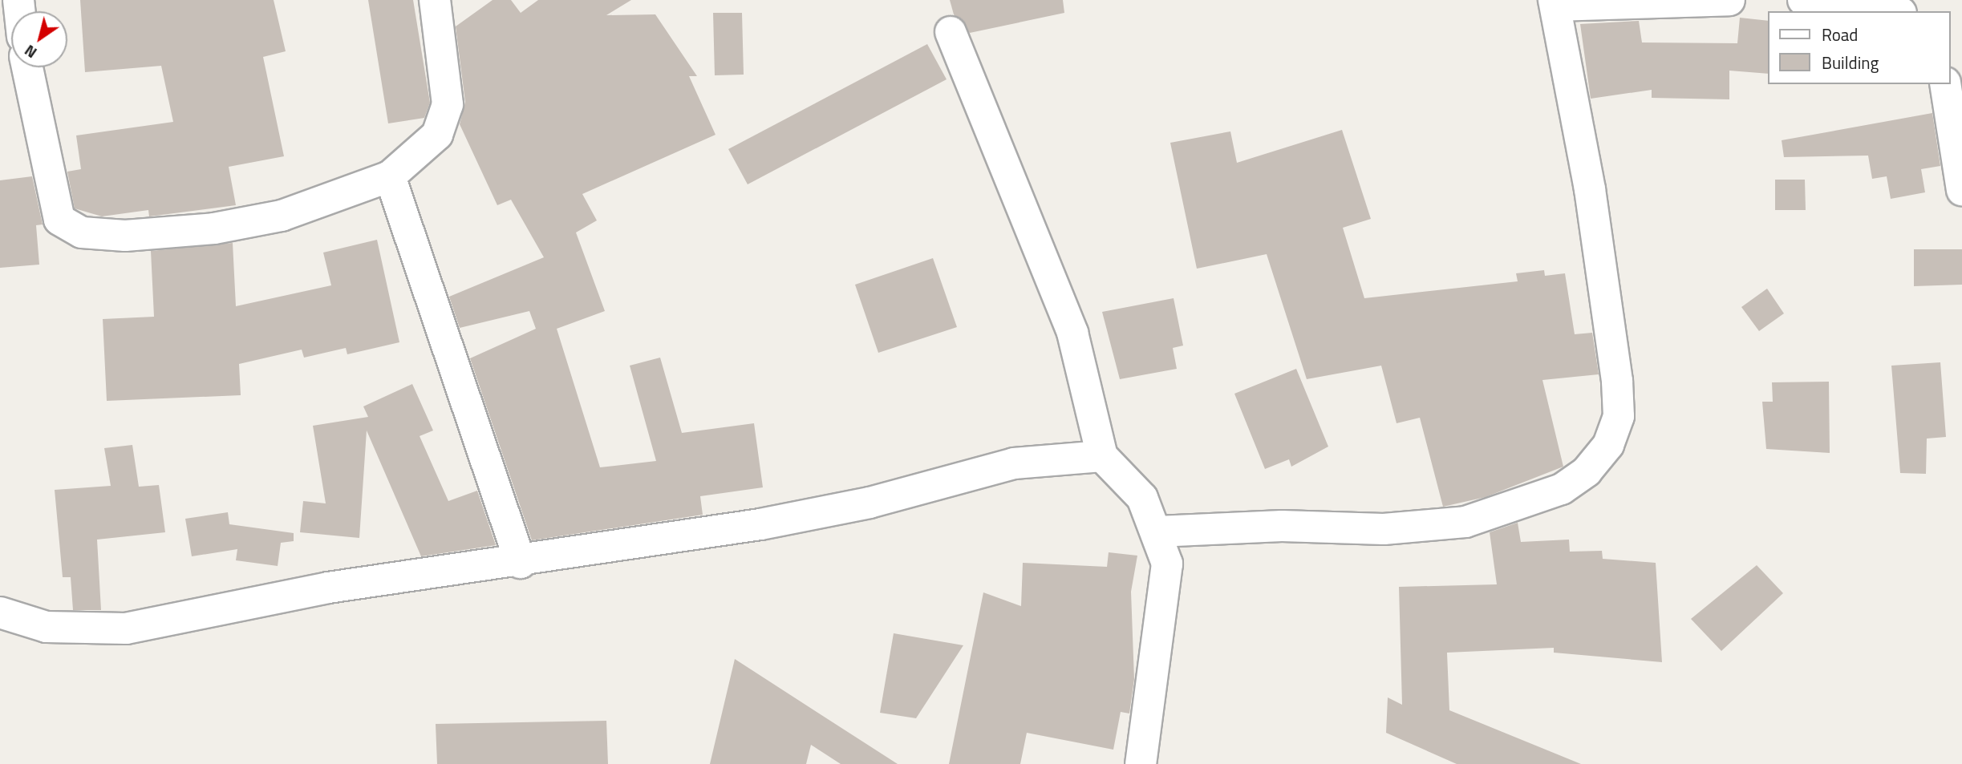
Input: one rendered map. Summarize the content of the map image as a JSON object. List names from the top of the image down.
{
  "legend": ["Road", "Building"],
  "north": "bottom left"
}
